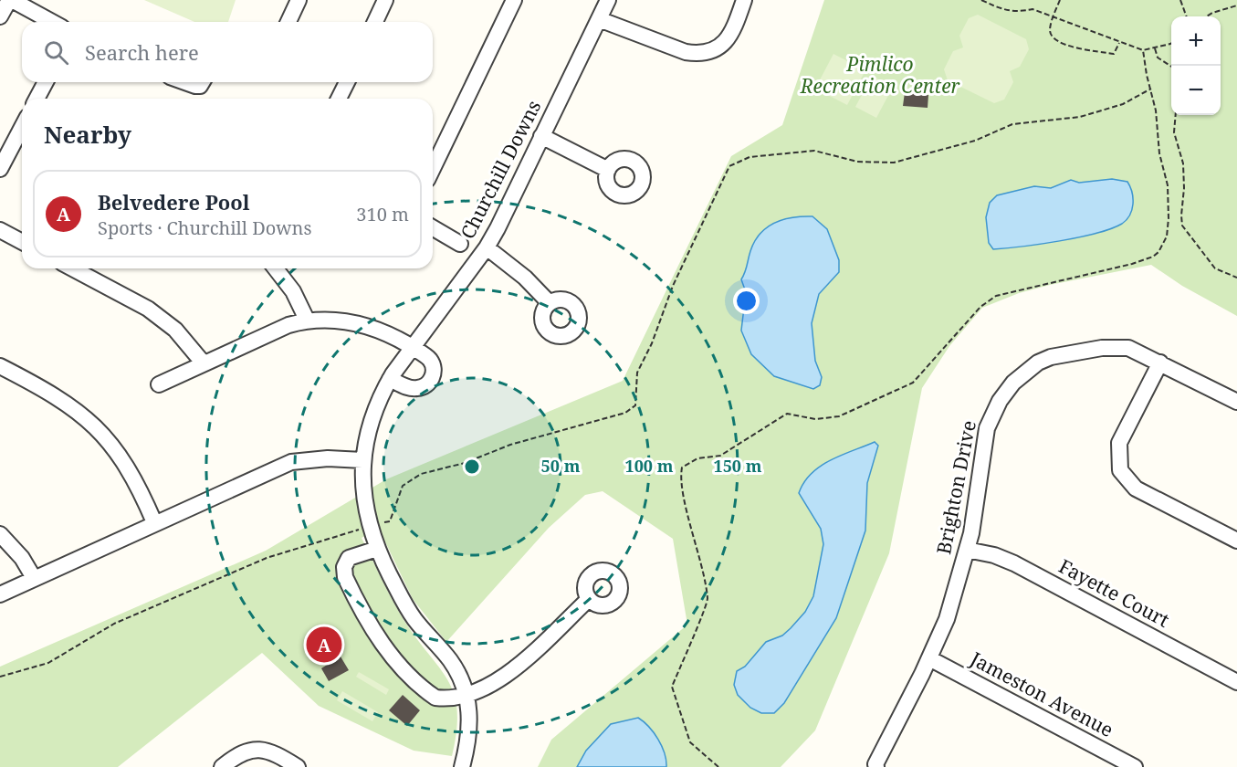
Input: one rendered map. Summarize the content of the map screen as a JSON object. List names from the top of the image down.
{
  "streets": {
    "street": [
      "Churchill Downs",
      "Brighton Drive",
      "Fayette Court",
      "Jameston Avenue"
    ]
  },
  "crossings": [
    ["Brighton Drive", "Fayette Court"],
    ["Brighton Drive", "Jameston Avenue"]
  ],
  "parks": ["Pimlico Recreation Center"],
  "page": {
    "map_buttons": ["+", "−"],
    "search": "Search here",
    "heading": "Nearby",
    "list": [
      {
        "mark": "A",
        "name": "Belvedere Pool",
        "note": "Sports · Churchill Downs",
        "value": "310 m"
      }
    ],
    "pins": "A"
  },
  "rings": ["50 m", "100 m", "150 m"]
}
